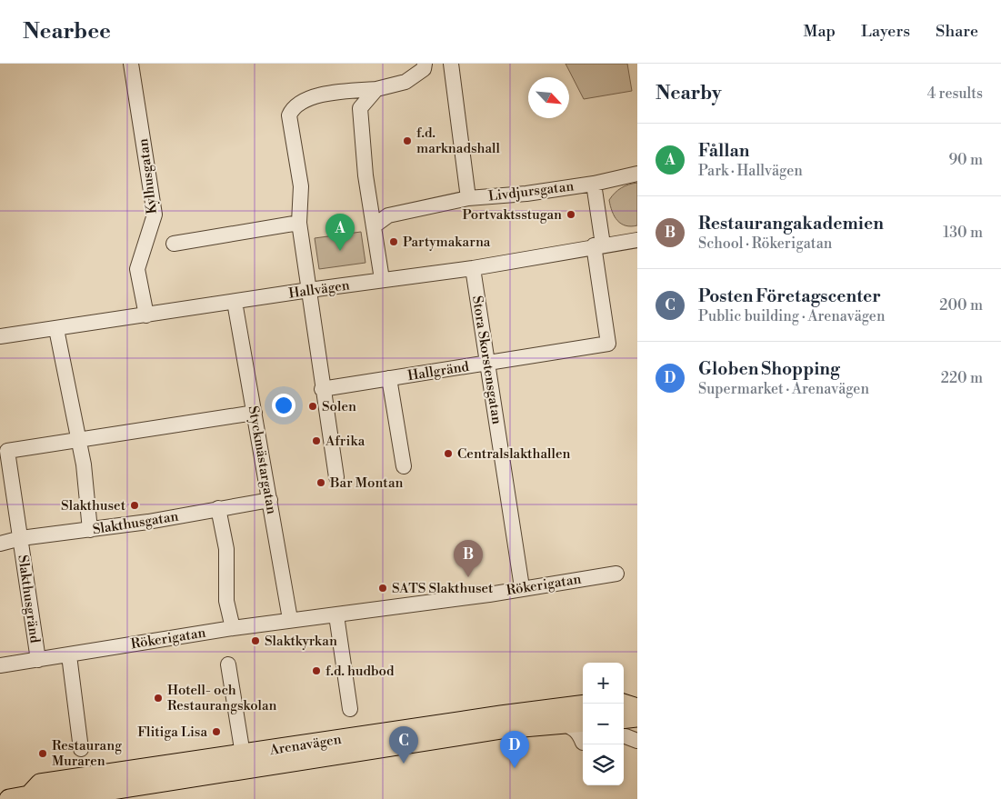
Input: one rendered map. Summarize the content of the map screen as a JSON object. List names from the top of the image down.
{
  "streets": {
    "main road": ["Arenavägen"],
    "street": [
      "Kylhusgatan",
      "Livdjursgatan",
      "Hallvägen",
      "Stora Skorstensgatan",
      "Hallgränd",
      "Styckmästargatan",
      "Slakthusgatan",
      "Rökerigatan",
      "Slakthusgränd"
    ]
  },
  "crossings": [
    ["Kylhusgatan", "Hallvägen"],
    ["Hallvägen", "Stora Skorstensgatan"],
    ["Hallvägen", "Hallgränd"],
    ["Hallvägen", "Styckmästargatan"],
    ["Stora Skorstensgatan", "Hallgränd"],
    ["Stora Skorstensgatan", "Rökerigatan"],
    ["Styckmästargatan", "Slakthusgatan"],
    ["Styckmästargatan", "Rökerigatan"],
    ["Slakthusgatan", "Slakthusgränd"],
    ["Rökerigatan", "Slakthusgränd"]
  ],
  "places": [
    "f.d. marknadshall",
    "Portvaktsstugan",
    "Partymakarna",
    "Solen",
    "Afrika",
    "Centralslakthallen",
    "Bar Montan",
    "Slakthuset",
    "SATS Slakthuset",
    "Slaktkyrkan",
    "f.d. hudbod",
    "Hotell- och Restaurangskolan",
    "Flitiga Lisa",
    "Restaurang Muraren"
  ],
  "north": "bottom right",
  "page": {
    "header": "Nearbee",
    "nav": ["Map", "Layers", "Share"],
    "heading": ["Nearby", "4 results"],
    "list": [
      {
        "mark": "A",
        "name": "Fållan",
        "note": "Park · Hallvägen",
        "value": "90 m"
      },
      {
        "mark": "B",
        "name": "Restaurangakademien",
        "note": "School · Rökerigatan",
        "value": "130 m"
      },
      {
        "mark": "C",
        "name": "Posten Företagscenter",
        "note": "Public building · Arenavägen",
        "value": "200 m"
      },
      {
        "mark": "D",
        "name": "Globen Shopping",
        "note": "Supermarket · Arenavägen",
        "value": "220 m"
      }
    ],
    "pins": [
      "A",
      "B",
      "C",
      "D"
    ],
    "map_buttons": ["+", "−"]
  }
}
